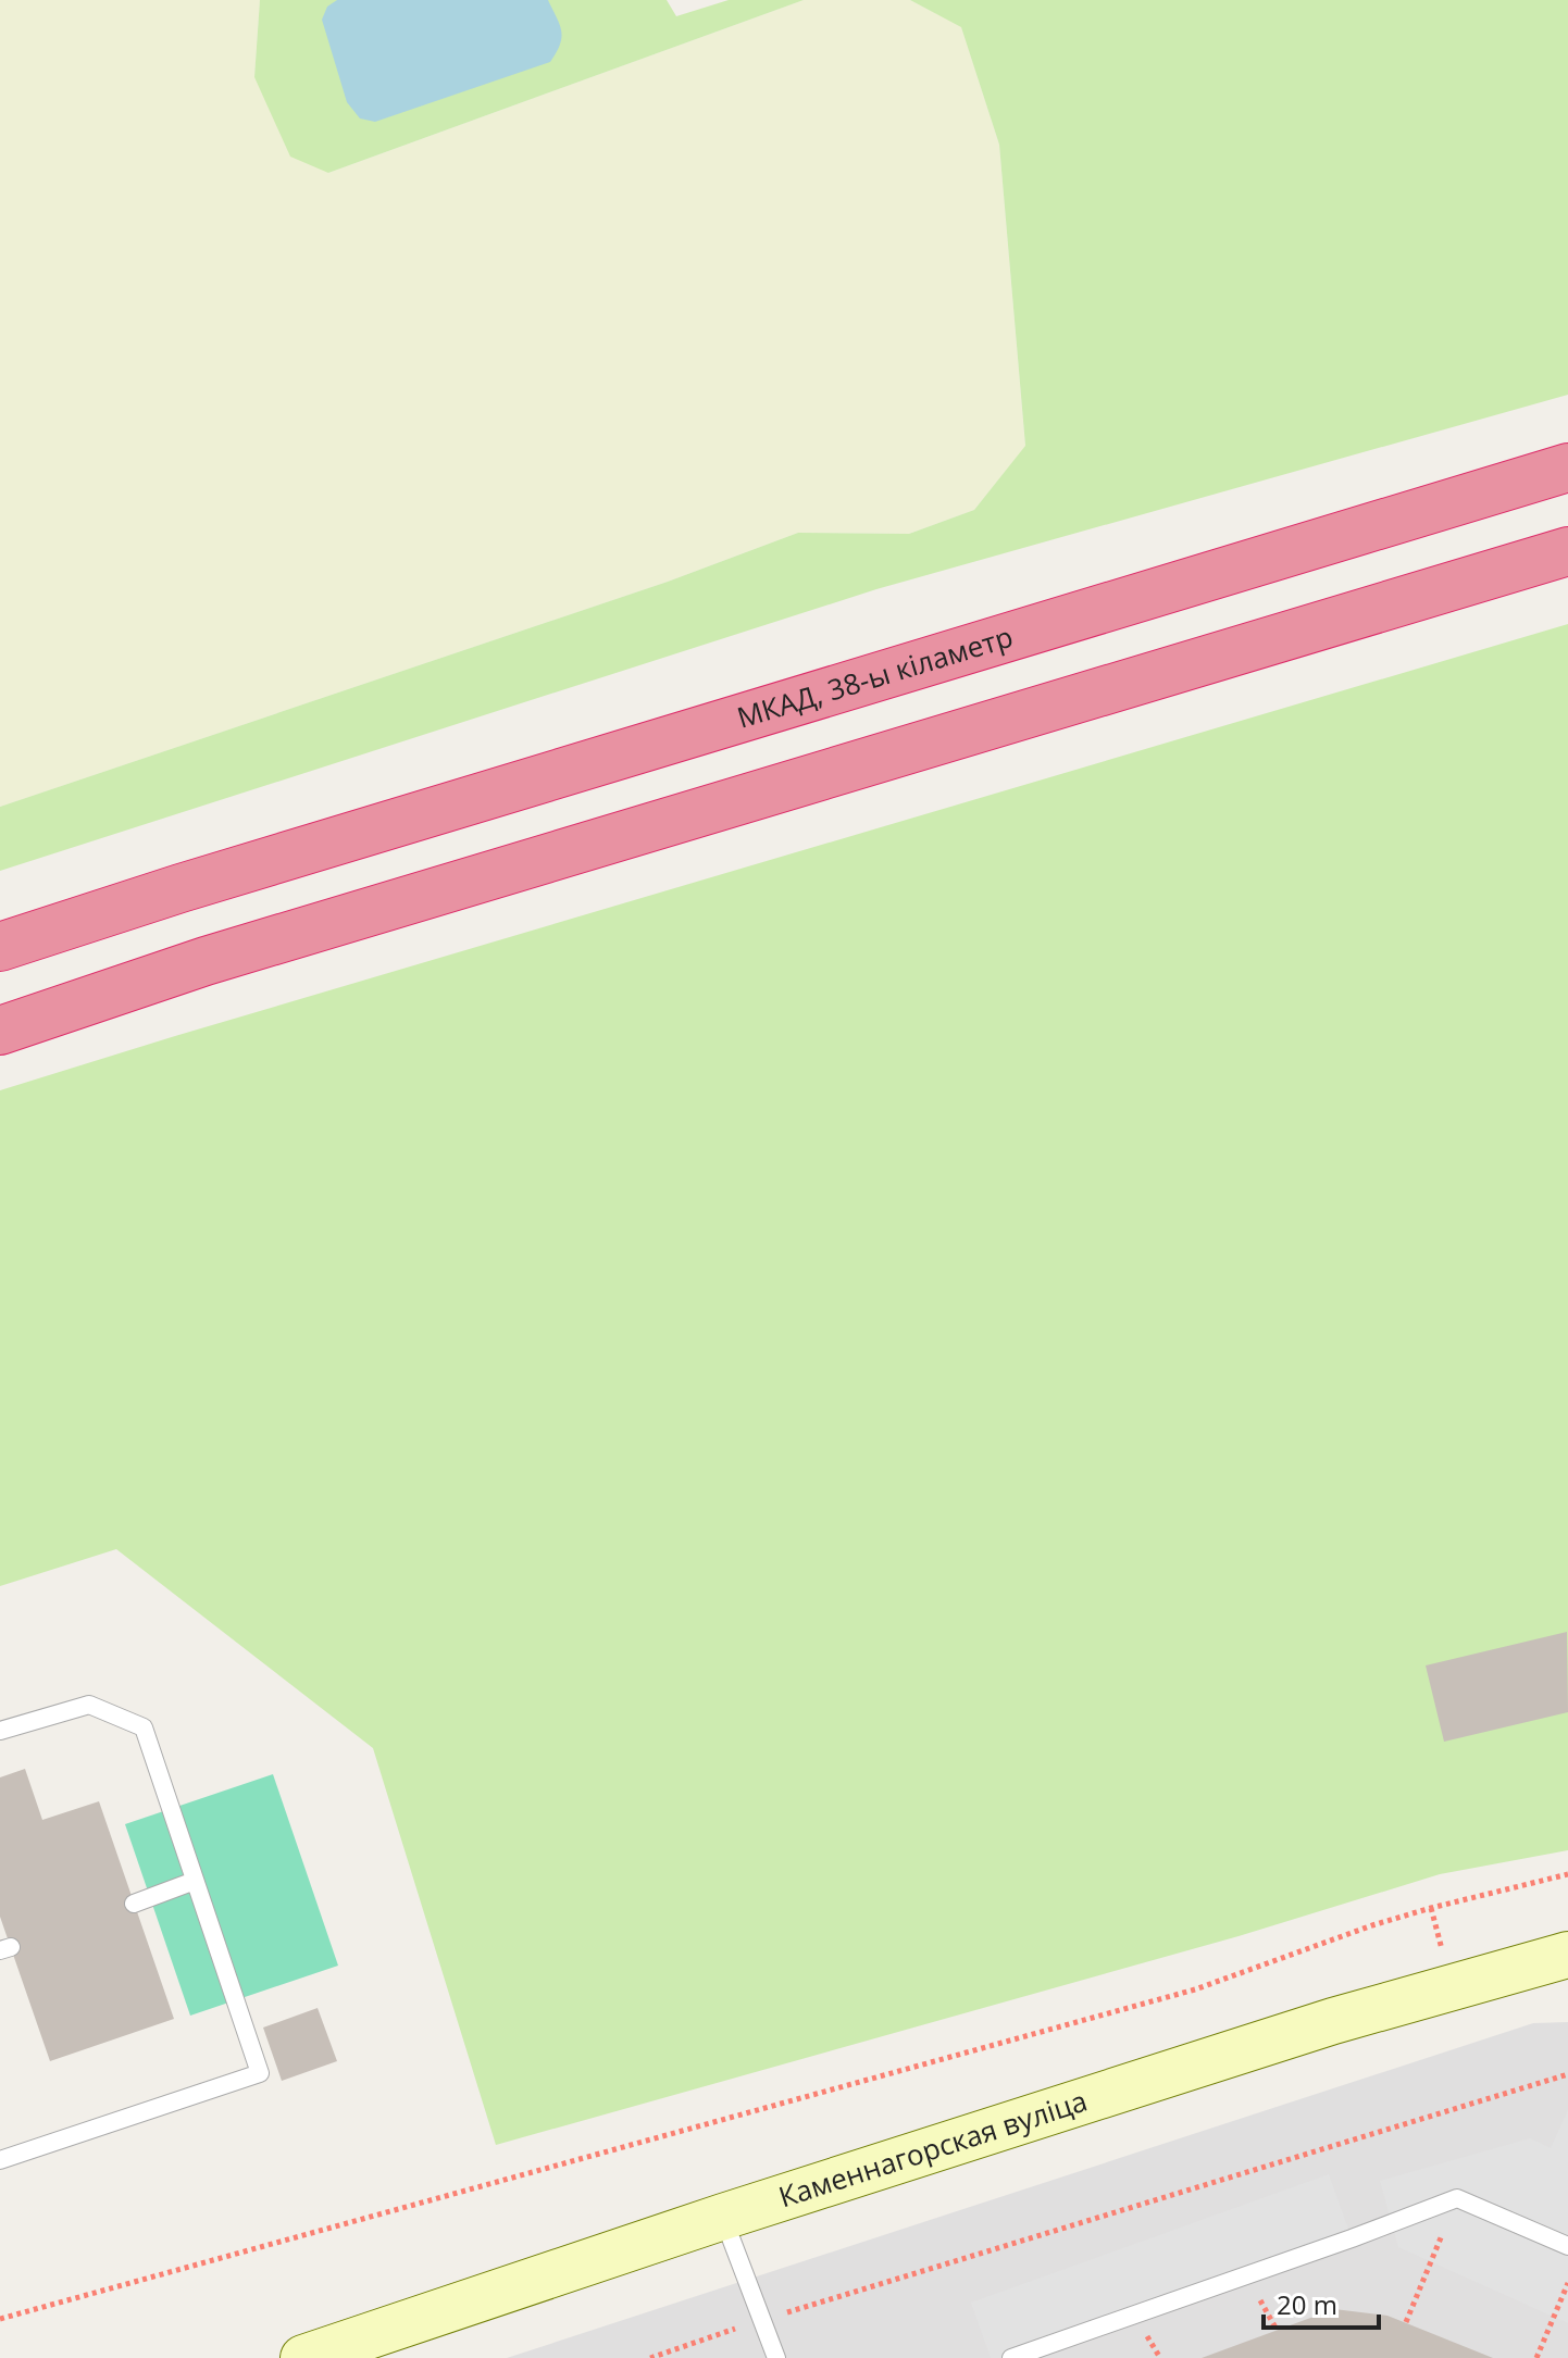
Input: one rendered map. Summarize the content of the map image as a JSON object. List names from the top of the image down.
{
  "streets": {
    "highway": ["МКАД, 38-ы кіламетр"],
    "main road": ["Каменнагорская вуліца"]
  },
  "scale_bar": "20 m"
}
